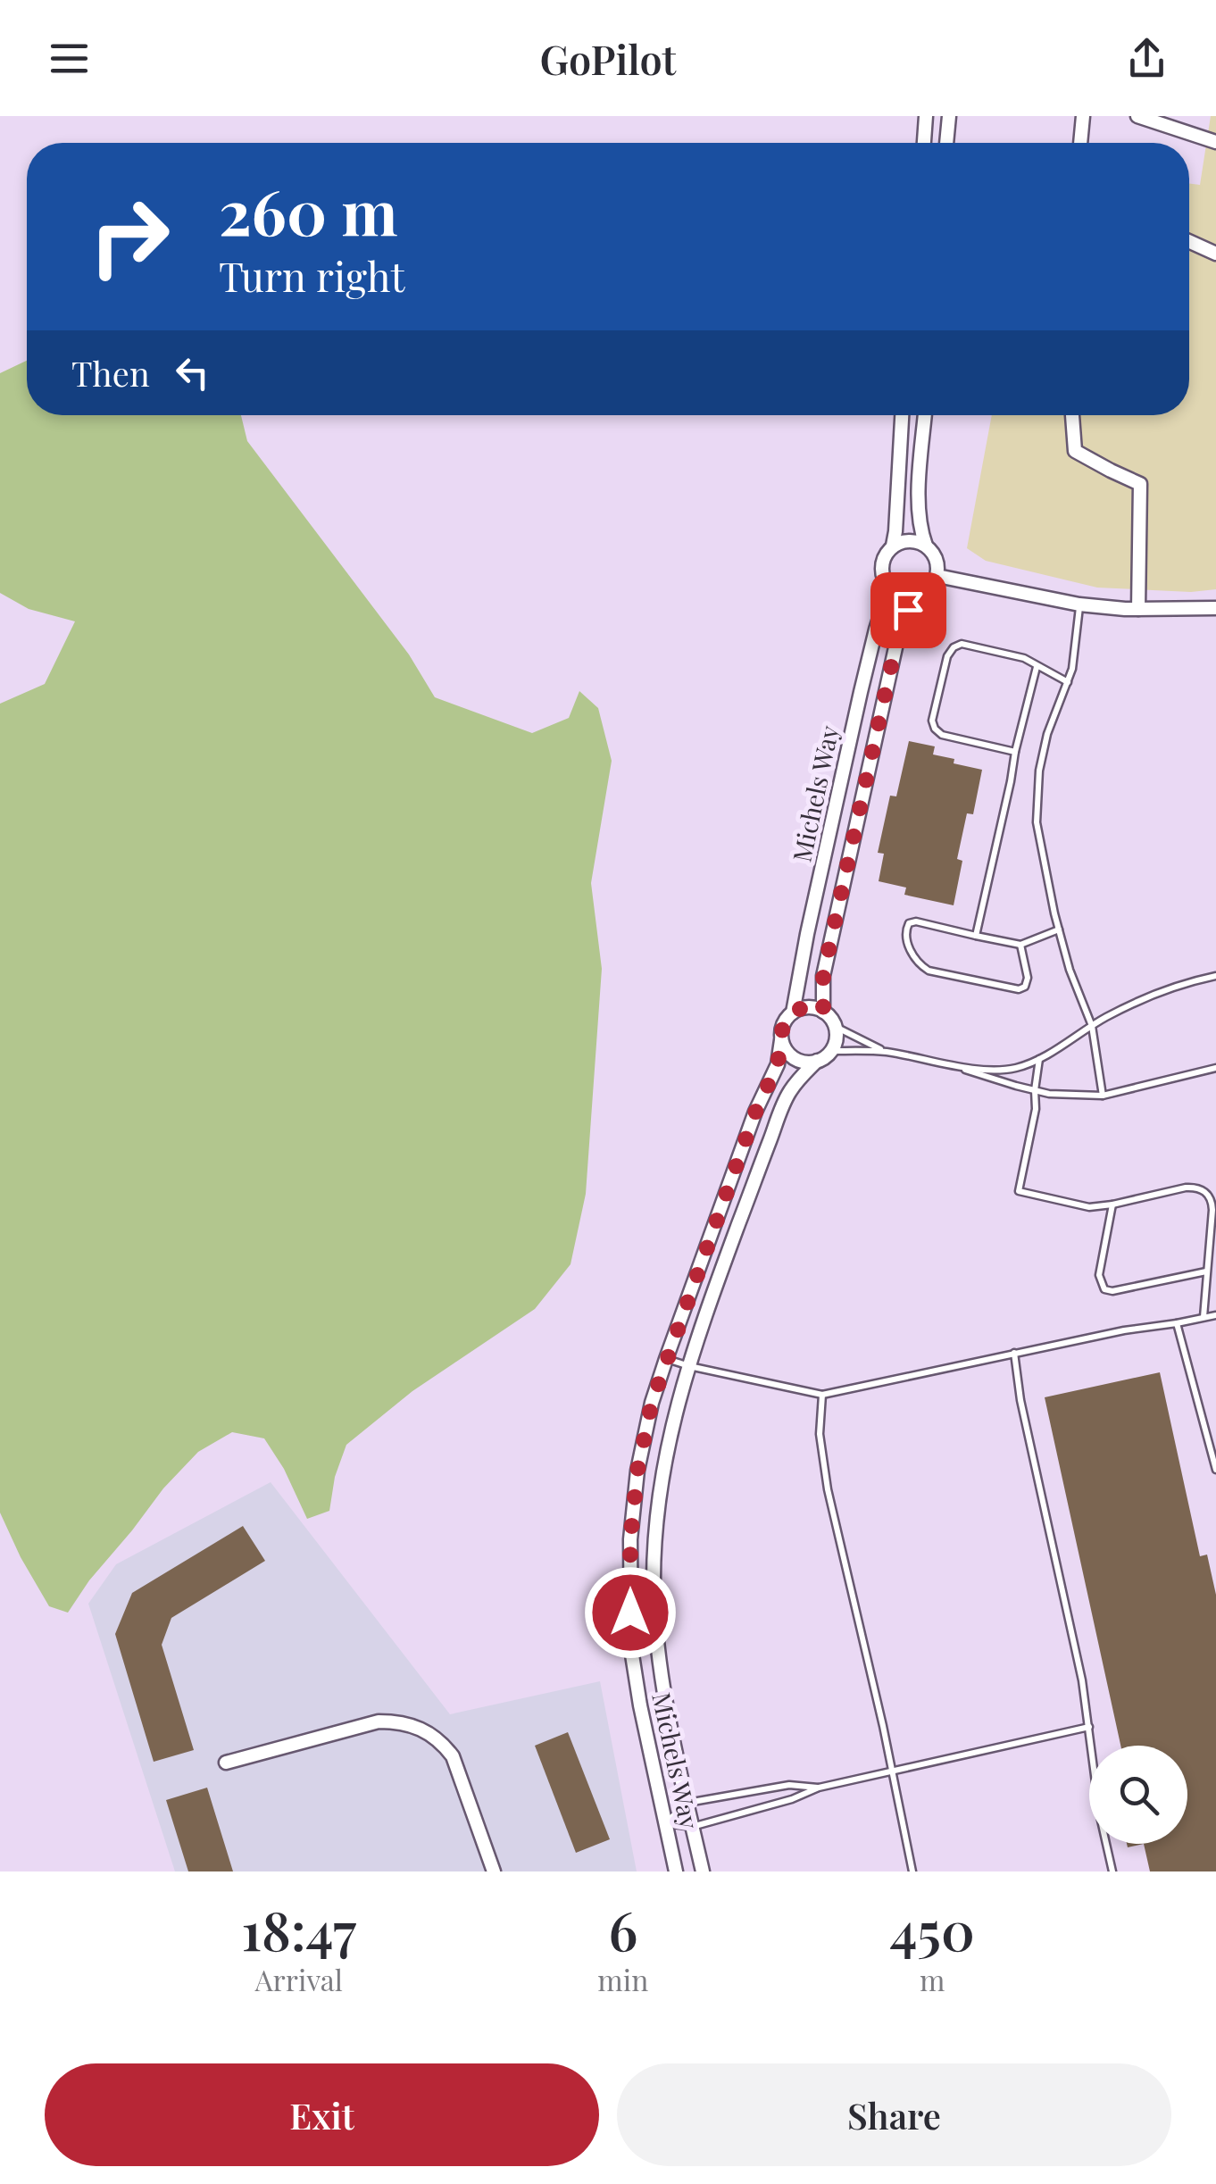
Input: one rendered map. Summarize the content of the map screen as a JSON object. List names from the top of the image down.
{
  "streets": {
    "street": ["Michels Way"]
  },
  "page": {
    "header": "GoPilot",
    "turn": ["260 m", "Turn right"],
    "then": "Then",
    "eta": [
      "18:47",
      "Arrival",
      "6",
      "min",
      "450",
      "m"
    ],
    "buttons": ["Exit", "Share"]
  }
}
